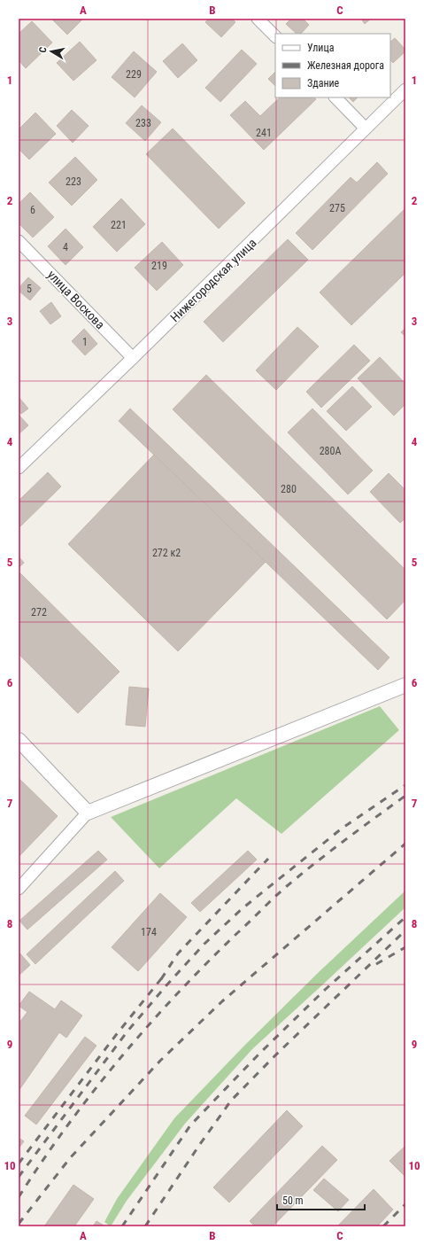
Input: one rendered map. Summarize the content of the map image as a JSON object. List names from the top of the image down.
{
  "streets": {
    "street": ["Нижегородская улица", "улица Воскова"]
  },
  "crossings": [
    ["Нижегородская улица", "улица Воскова"]
  ],
  "house_numbers": [
    "229",
    "233",
    "241",
    "223",
    "275",
    "6",
    "221",
    "4",
    "219",
    "5",
    "1",
    "280А",
    "280",
    "272 к2",
    "272",
    "174"
  ],
  "legend": ["Улица", "Железная дорога", "Здание"],
  "scale_bar": "50 m",
  "north": "left",
  "grid": {
    "columns": ["A", "B", "C"],
    "rows": [
      "1",
      "2",
      "3",
      "4",
      "5",
      "6",
      "7",
      "8",
      "9",
      "10"
    ]
  }
}
